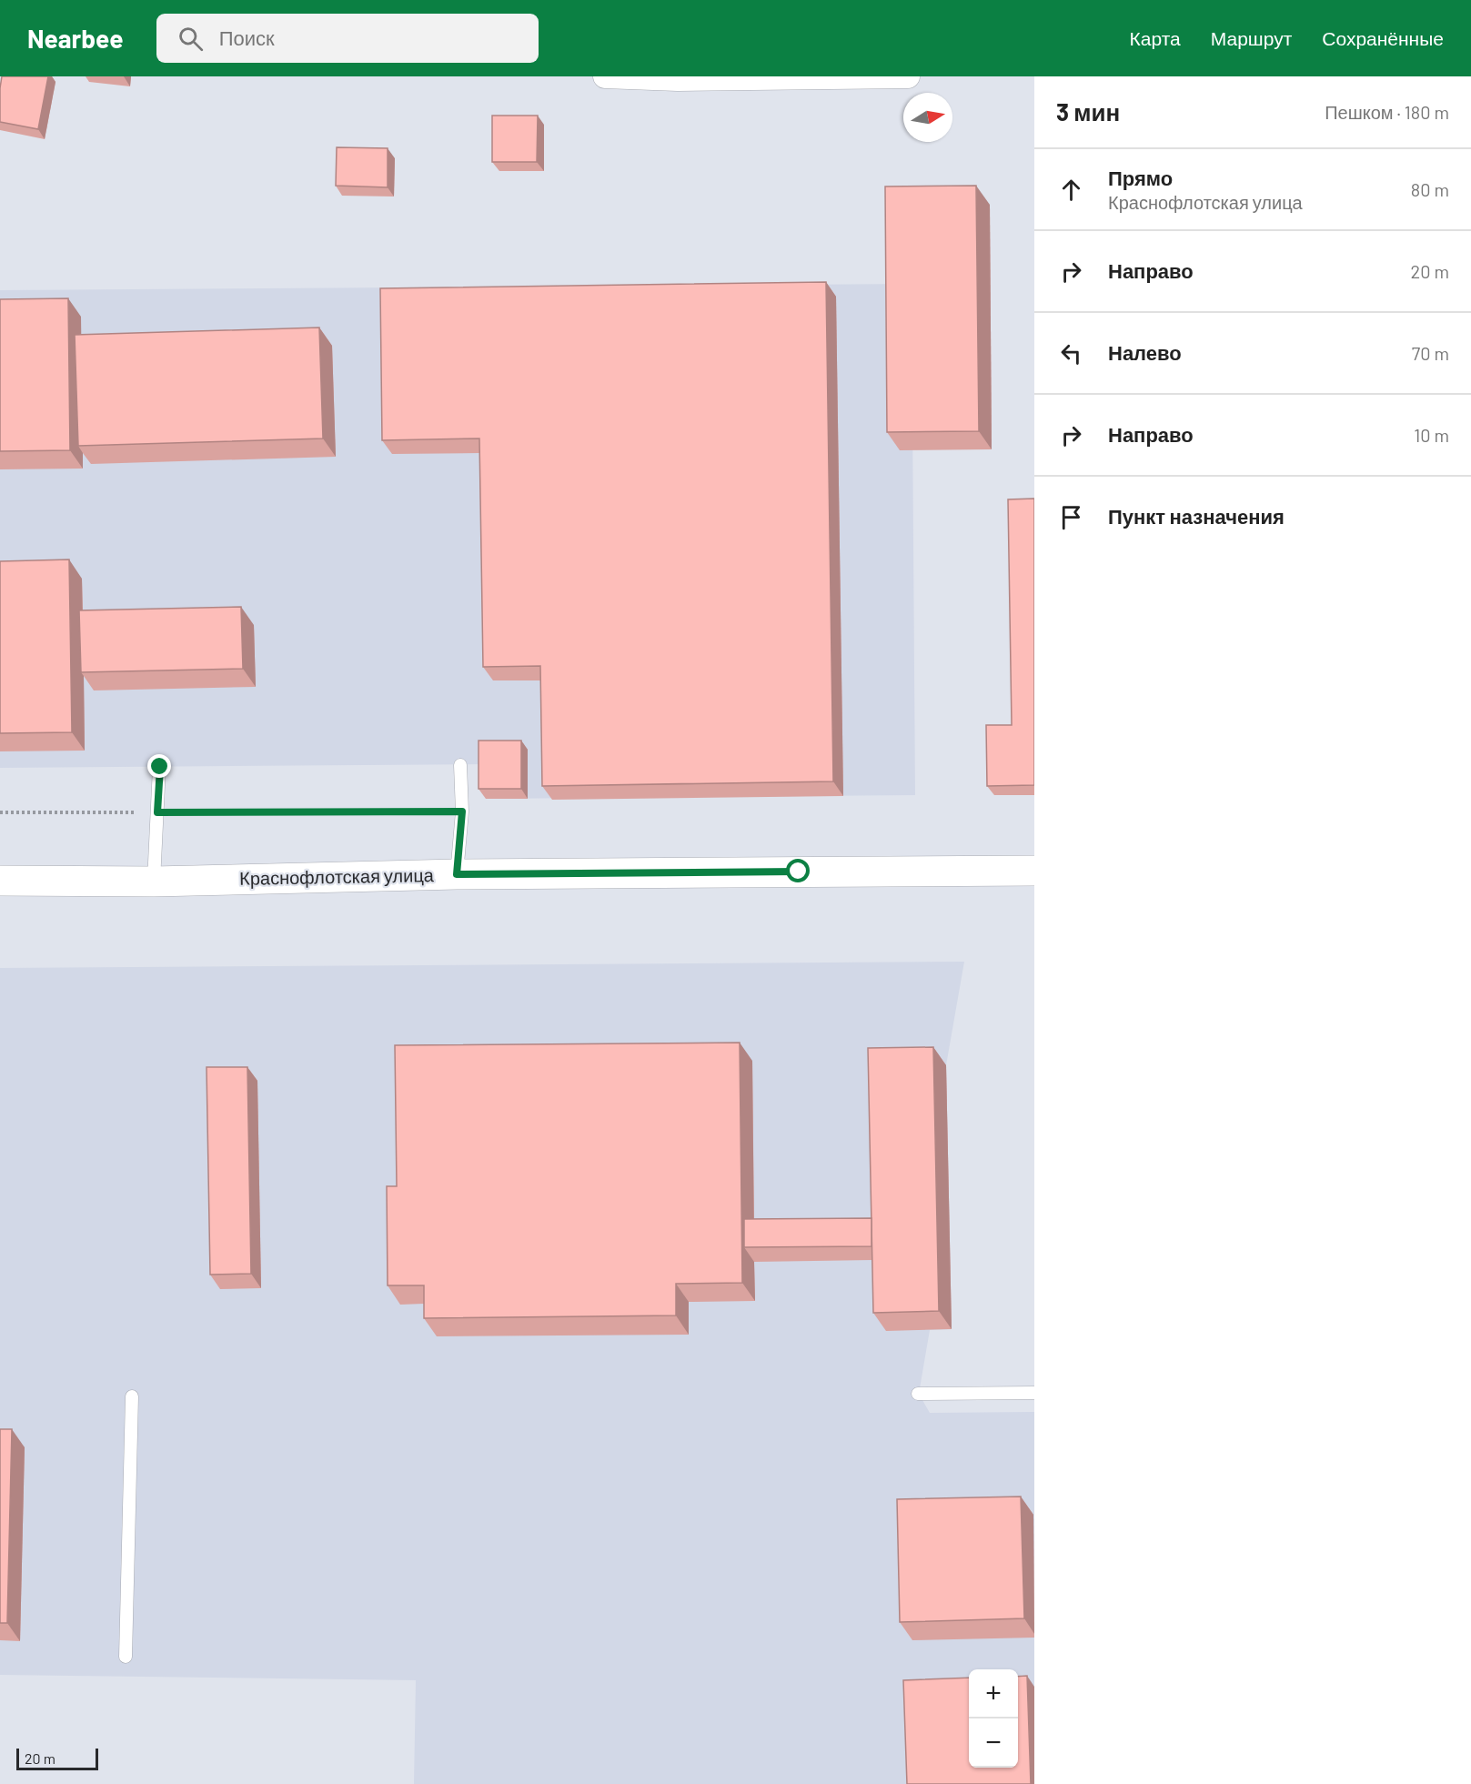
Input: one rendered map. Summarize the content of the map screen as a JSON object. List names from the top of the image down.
{
  "streets": {
    "street": ["Краснофлотская улица"]
  },
  "scale_bar": "20 m",
  "north": "right",
  "page": {
    "header": "Nearbee",
    "search": "Поиск",
    "nav": ["Карта", "Маршрут", "Сохранённые"],
    "heading": ["3 мин", "Пешком · 180 m"],
    "list": [
      ["Прямо", "Краснофлотская улица", "80 m"],
      ["Направо", "20 m"],
      ["Налево", "70 m"],
      ["Направо", "10 m"],
      "Пункт назначения"
    ],
    "map_buttons": ["+", "−"],
    "scale": "20 m"
  }
}
